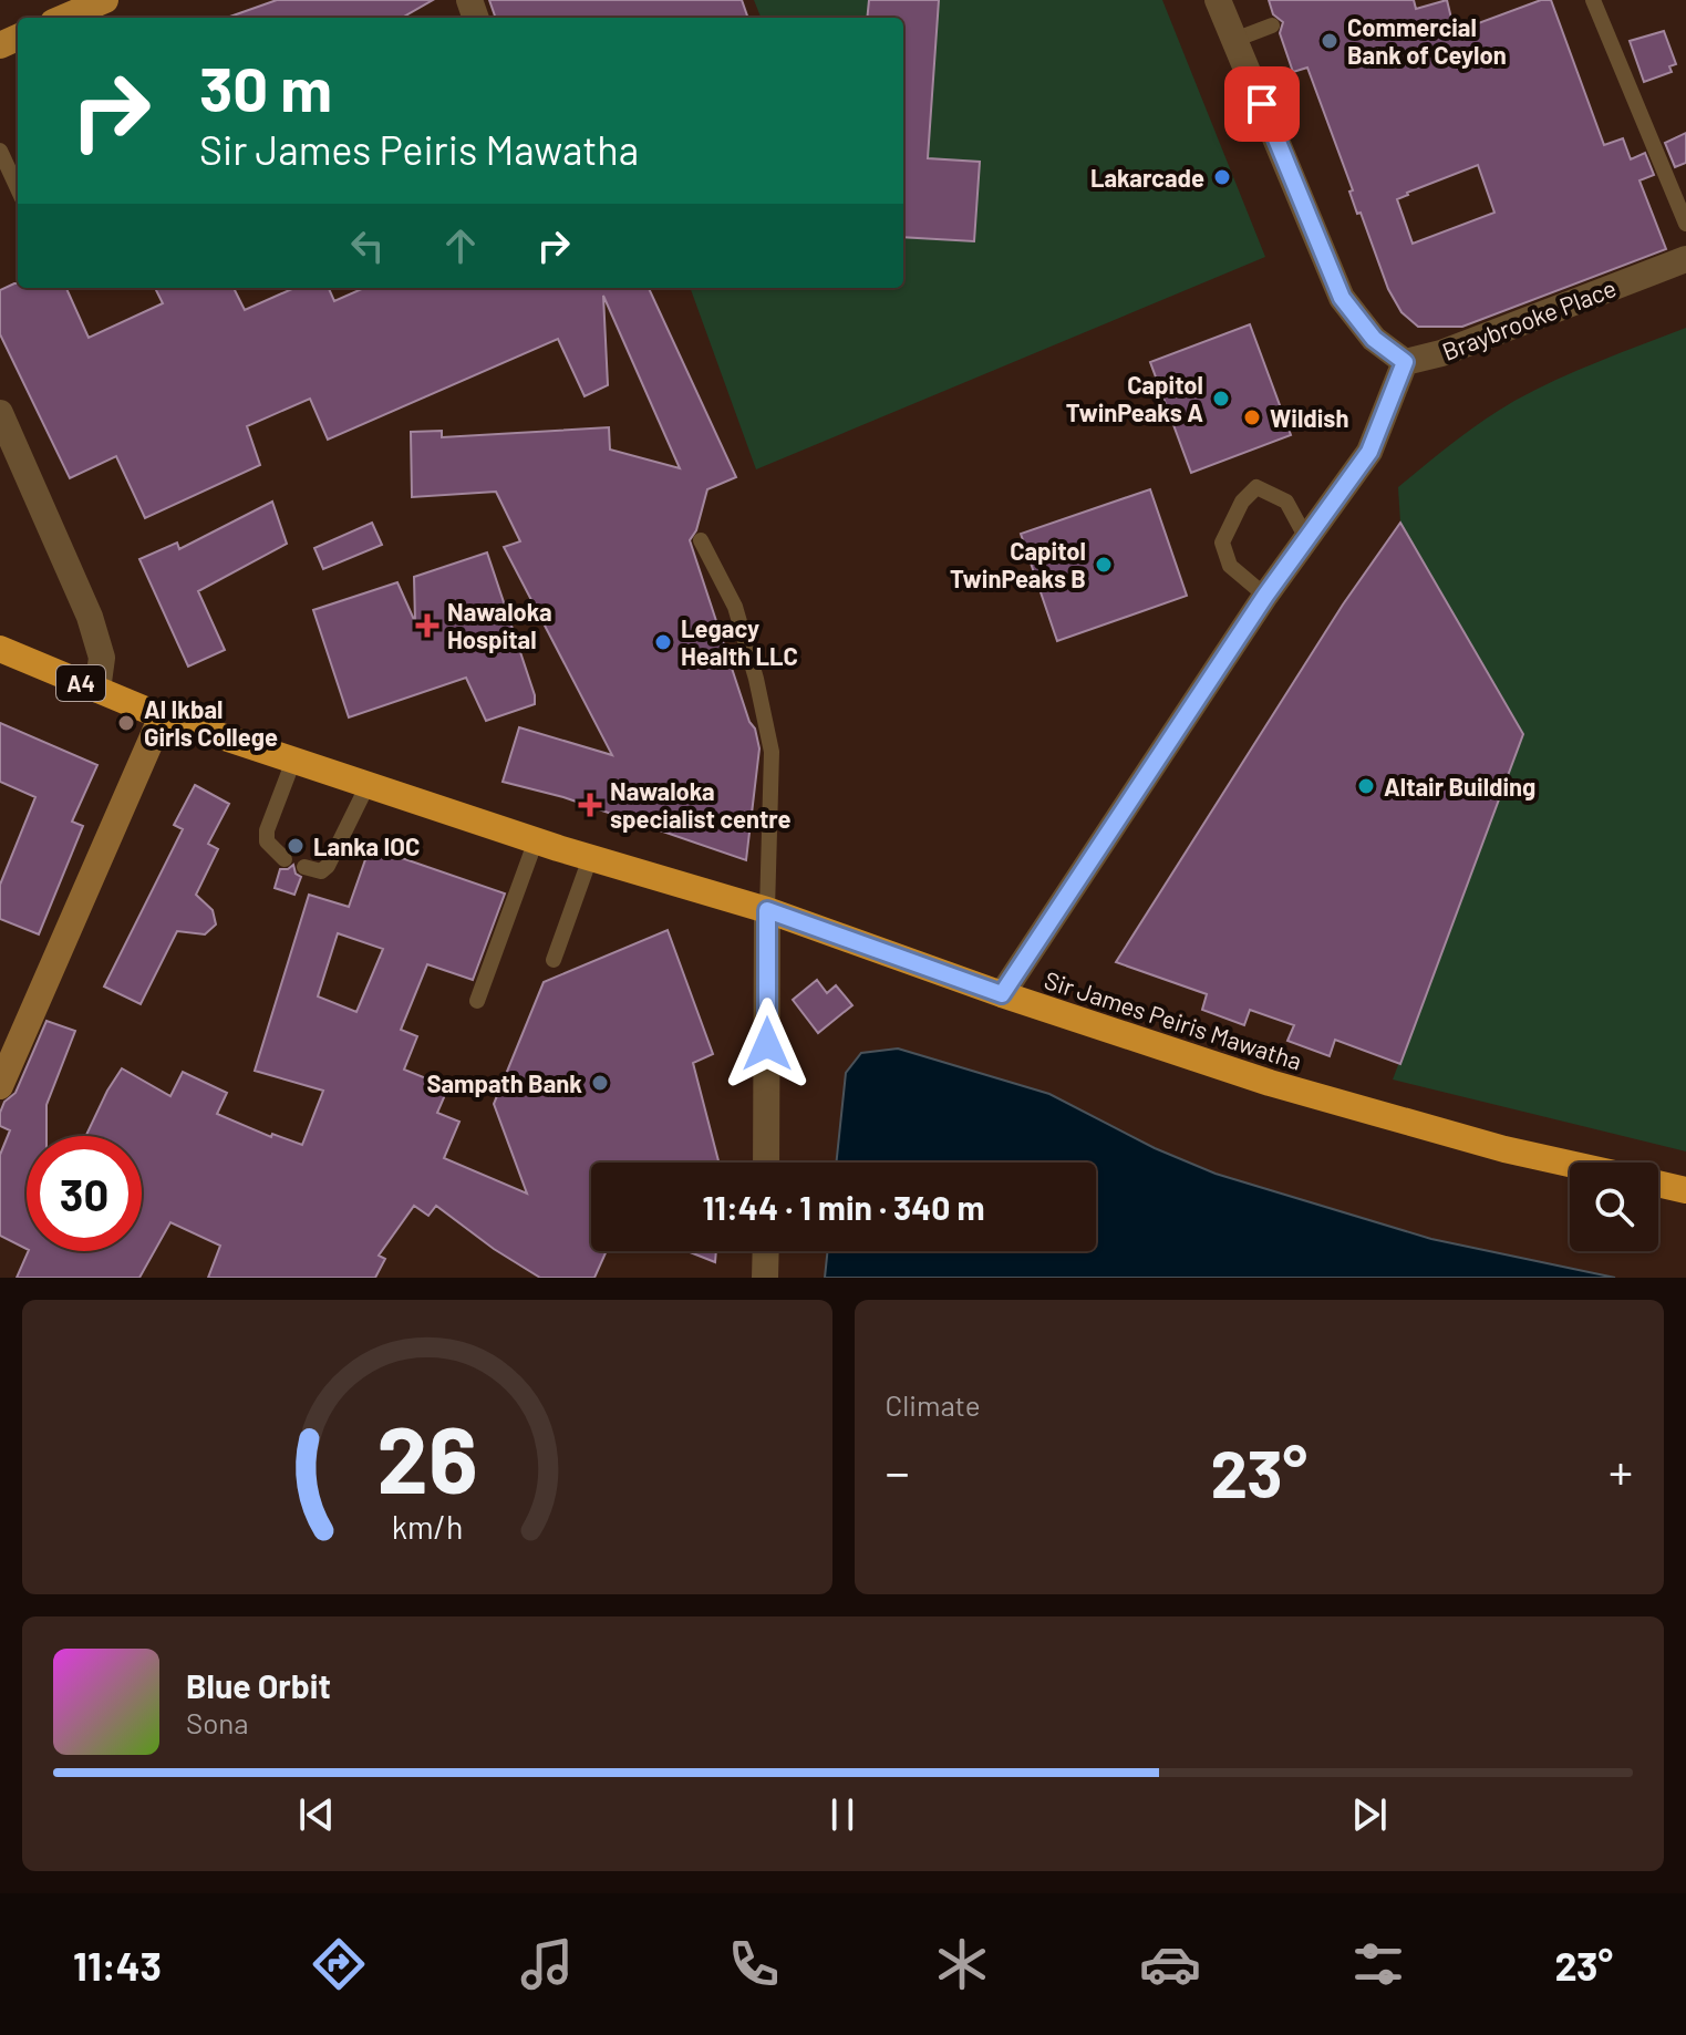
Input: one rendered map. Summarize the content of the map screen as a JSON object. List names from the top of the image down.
{
  "streets": {
    "highway": ["A4", "Sir James Peiris Mawatha"],
    "street": ["Braybrooke Place"]
  },
  "places": {
    "other": [
      "Commercial Bank of Ceylon",
      "Lakarcade",
      "Capitol TwinPeaks A",
      "Wildish",
      "Capitol TwinPeaks B",
      "Legacy Health LLC",
      "Al Ikbal Girls College",
      "Altair Building",
      "Lanka IOC",
      "Sampath Bank"
    ],
    "health": ["Nawaloka Hospital", "Nawaloka specialist centre"]
  },
  "page": {
    "turn": ["30 m", "Sir James Peiris Mawatha"],
    "limit": "30",
    "trip": "11:44 · 1 min · 340 m",
    "tile": "Climate",
    "heat": ["−", "23°", "+"],
    "song": ["Blue Orbit", "Sona"],
    "tabs": ["11:43", "23°"],
    "gauge": ["26", "km/h"]
  }
}
